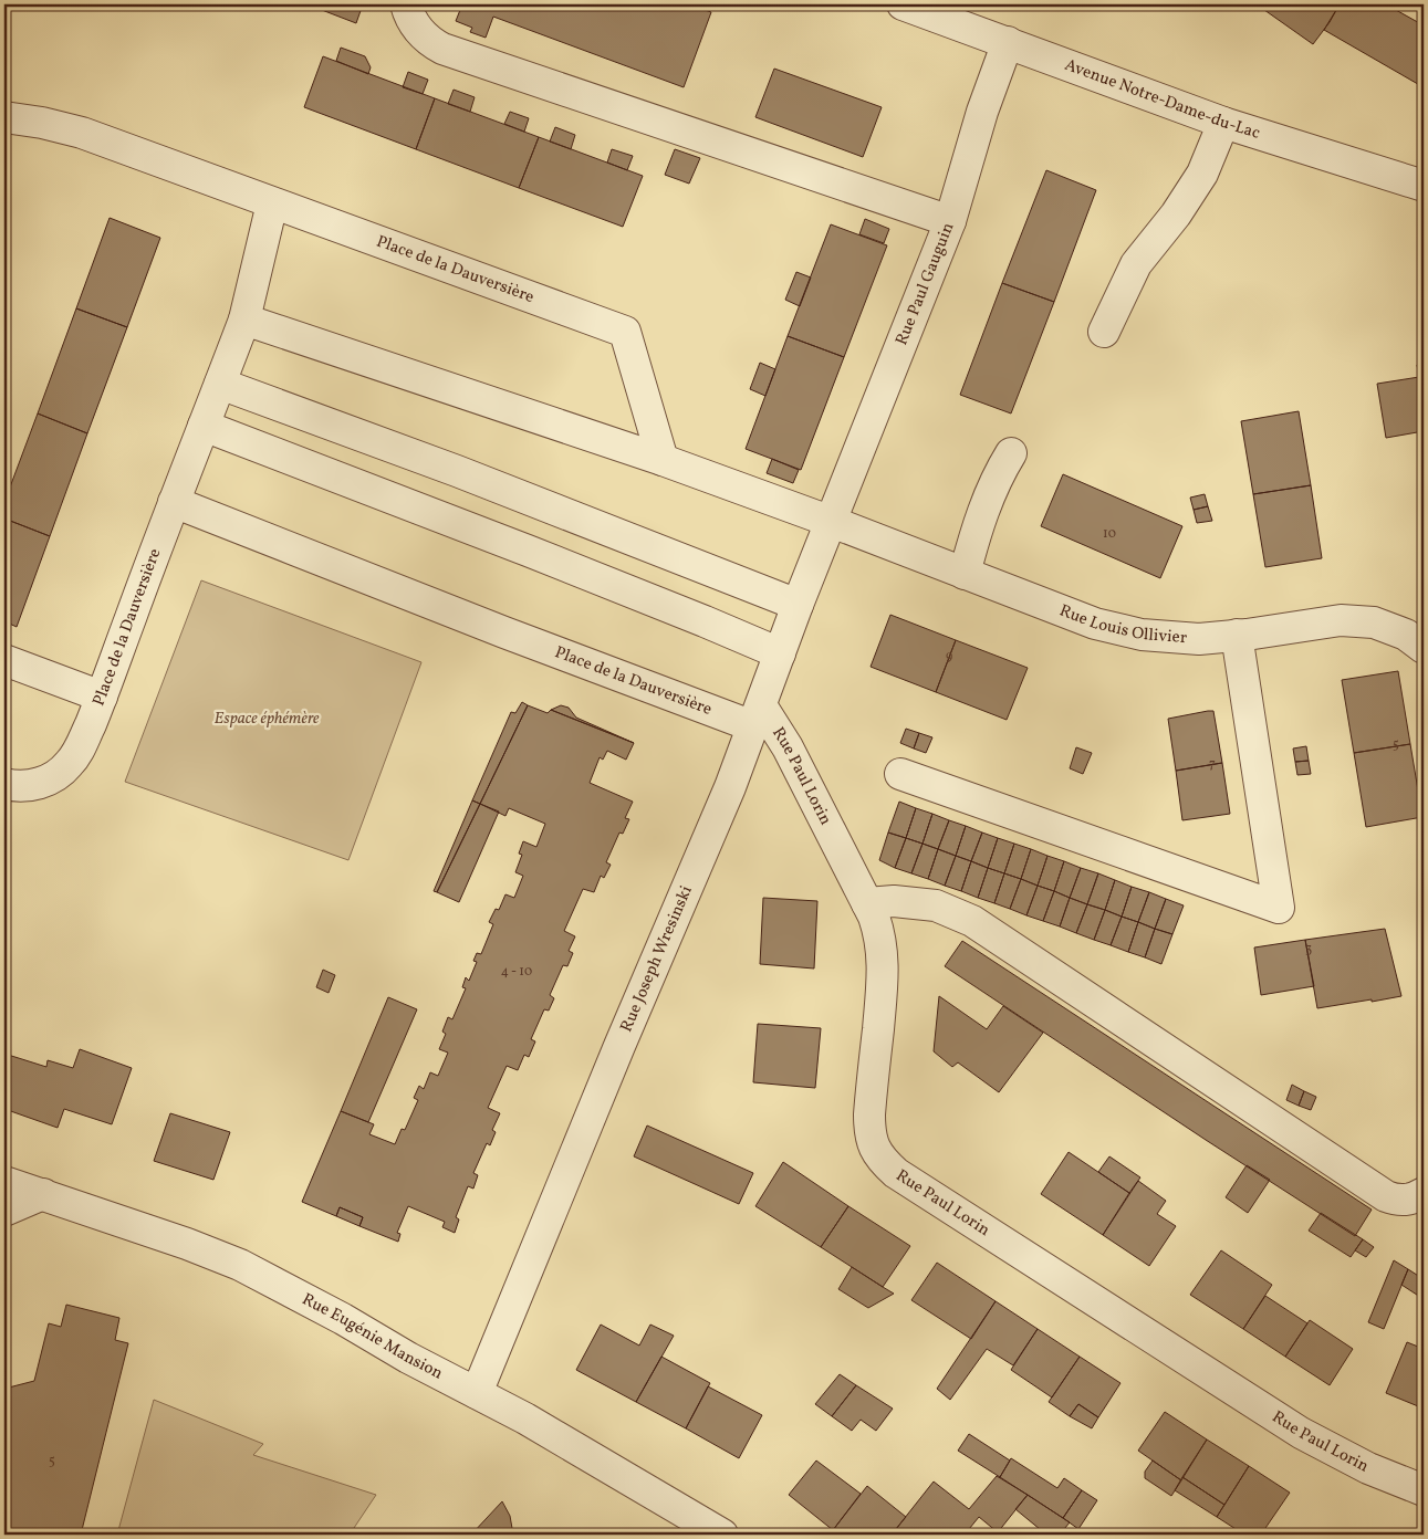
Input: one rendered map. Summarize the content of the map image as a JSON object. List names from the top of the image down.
{
  "streets": {
    "street": [
      "Avenue Notre-Dame-du-Lac",
      "Place de la Dauversière",
      "Rue Paul Gauguin",
      "Rue Louis Ollivier",
      "Rue Paul Lorin",
      "Rue Joseph Wresinski",
      "Rue Eugénie Mansion"
    ]
  },
  "crossings": [
    ["Avenue Notre-Dame-du-Lac", "Rue Paul Gauguin"],
    ["Place de la Dauversière", "Rue Paul Lorin"],
    ["Place de la Dauversière", "Rue Joseph Wresinski"],
    ["Rue Paul Gauguin", "Rue Louis Ollivier"],
    ["Rue Paul Gauguin", "Rue Joseph Wresinski"],
    ["Rue Louis Ollivier", "Rue Joseph Wresinski"],
    ["Rue Paul Lorin", "Rue Joseph Wresinski"],
    ["Rue Joseph Wresinski", "Rue Eugénie Mansion"]
  ],
  "parks": ["Espace éphémère"],
  "house_numbers": [
    "10",
    "9",
    "5",
    "7",
    "3",
    "4 - 10",
    "5"
  ]
}
